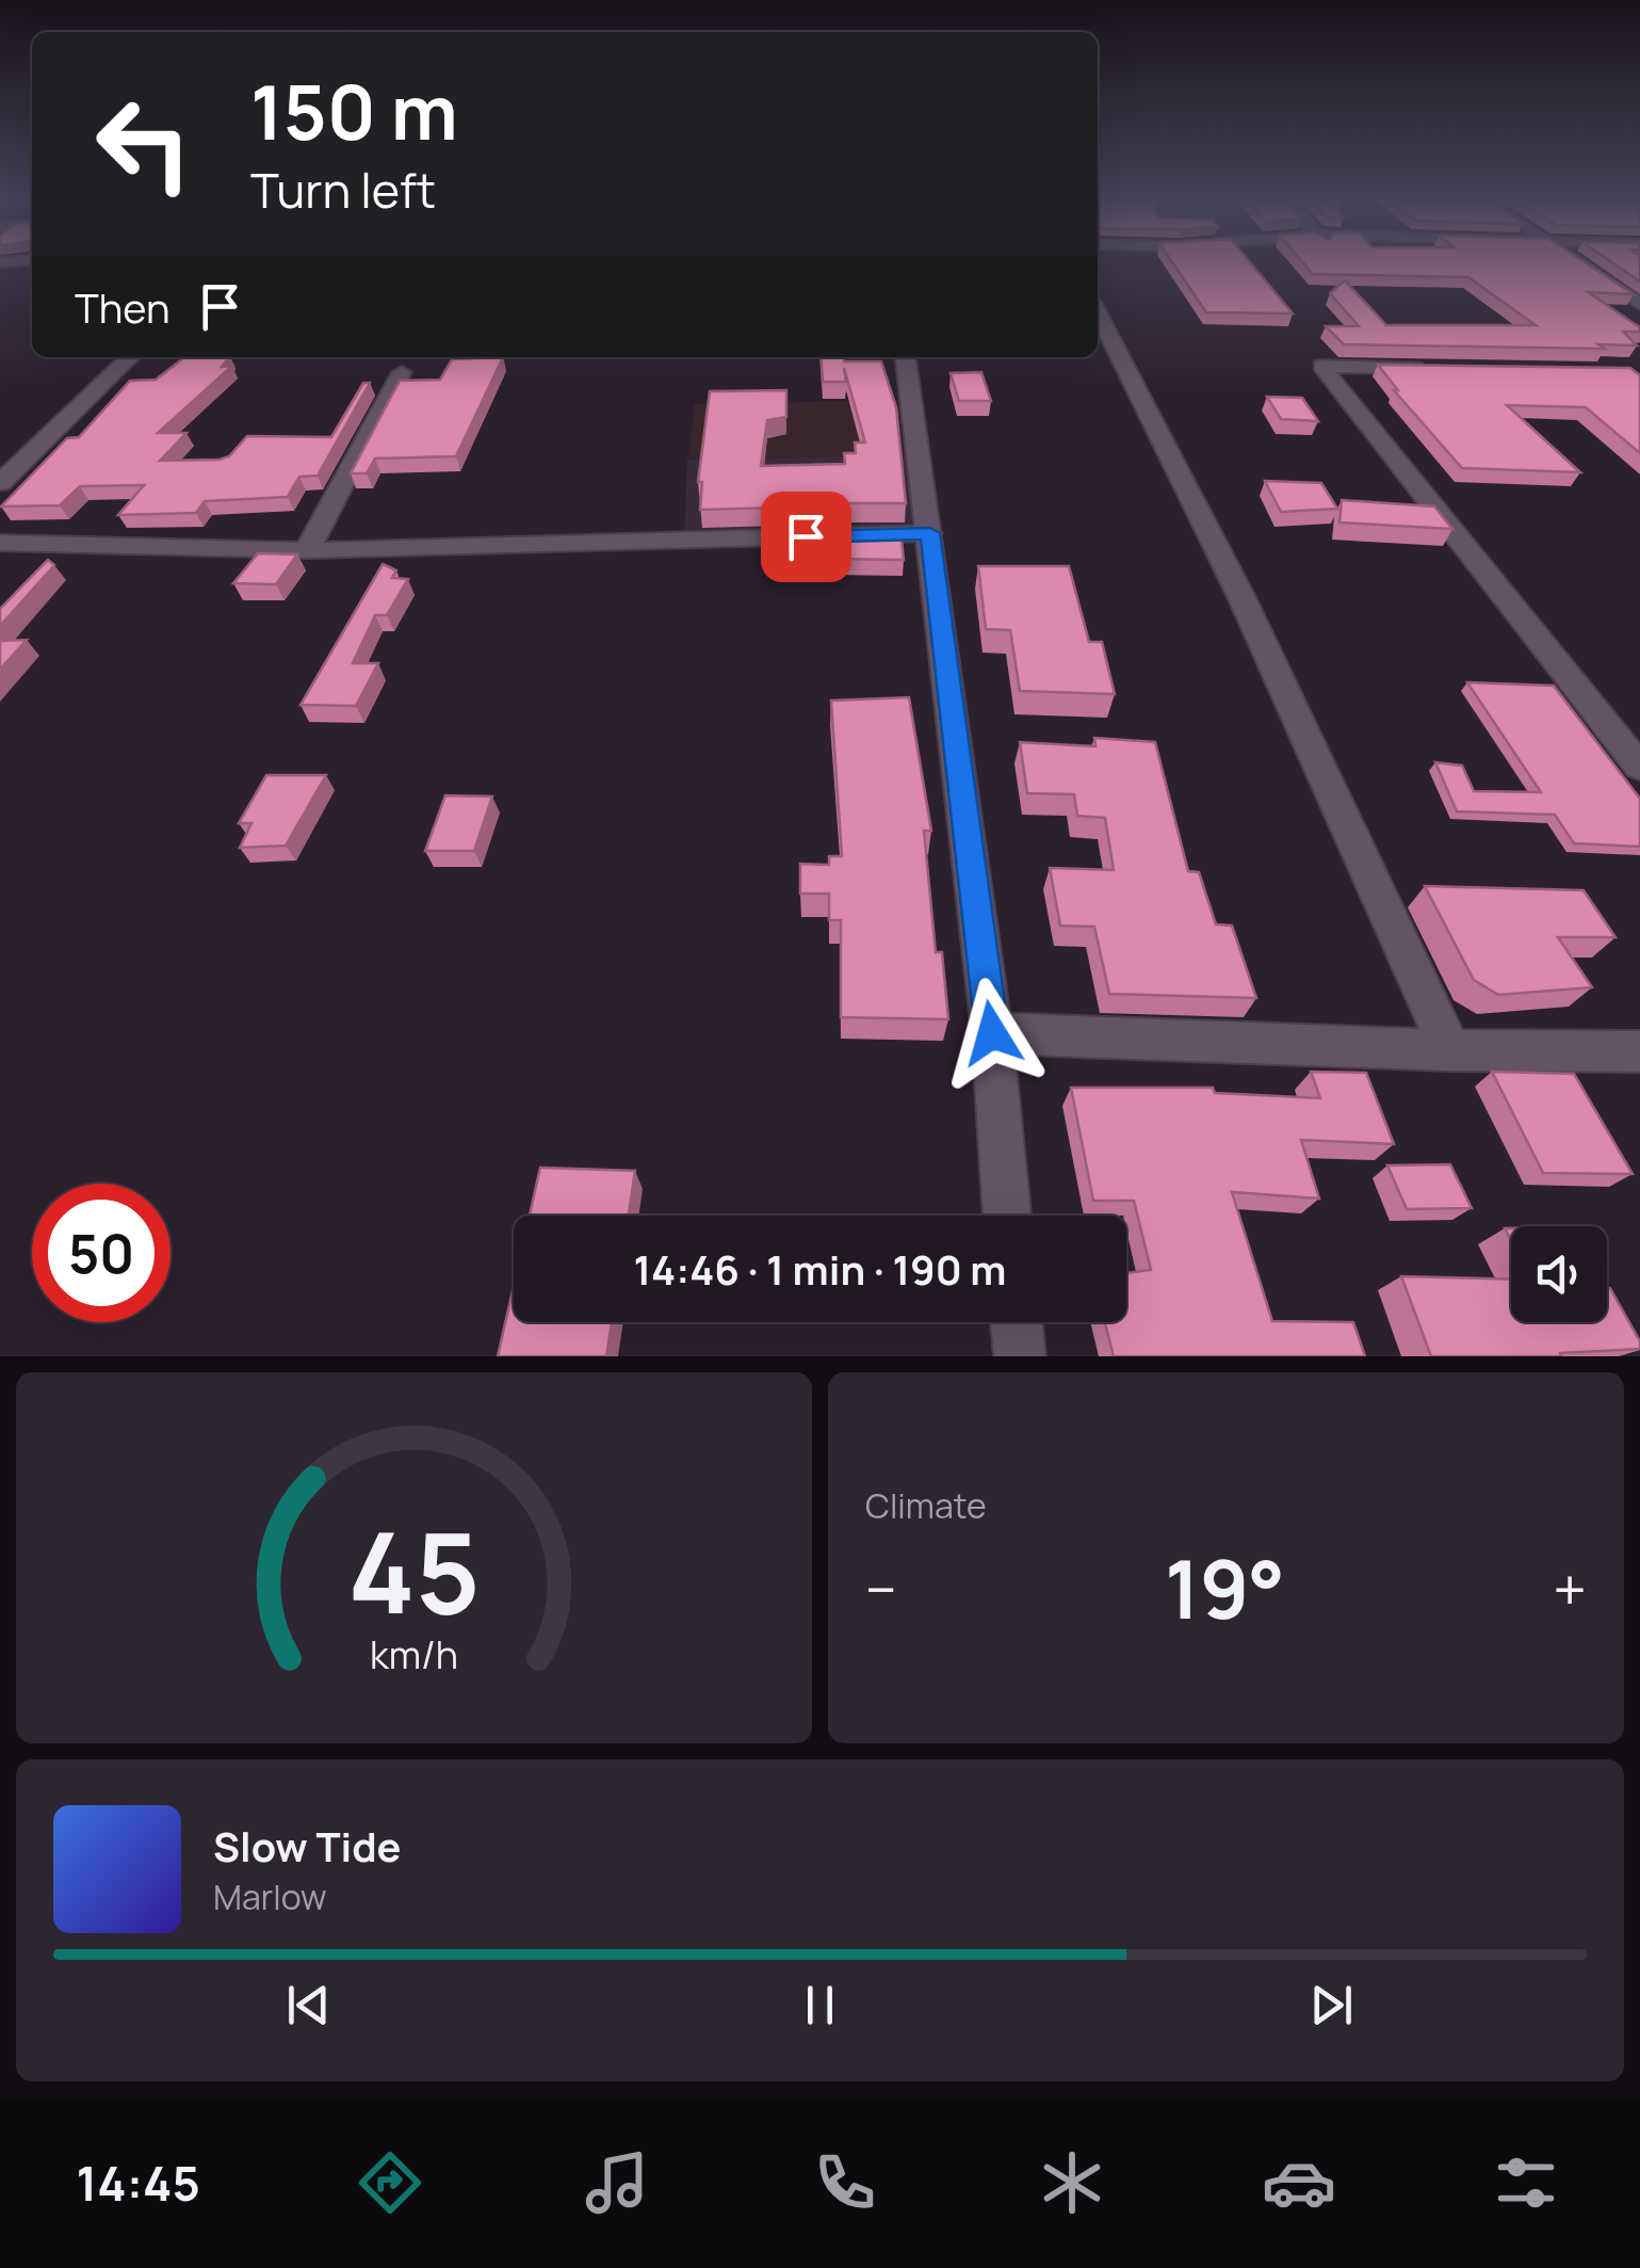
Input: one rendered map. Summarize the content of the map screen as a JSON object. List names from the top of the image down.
{
  "page": {
    "turn": ["150 m", "Turn left"],
    "then": "Then",
    "limit": "50",
    "trip": "14:46 · 1 min · 190 m",
    "tile": "Climate",
    "heat": ["−", "19°", "+"],
    "song": ["Slow Tide", "Marlow"],
    "tabs": "14:45",
    "gauge": ["45", "km/h"]
  }
}
